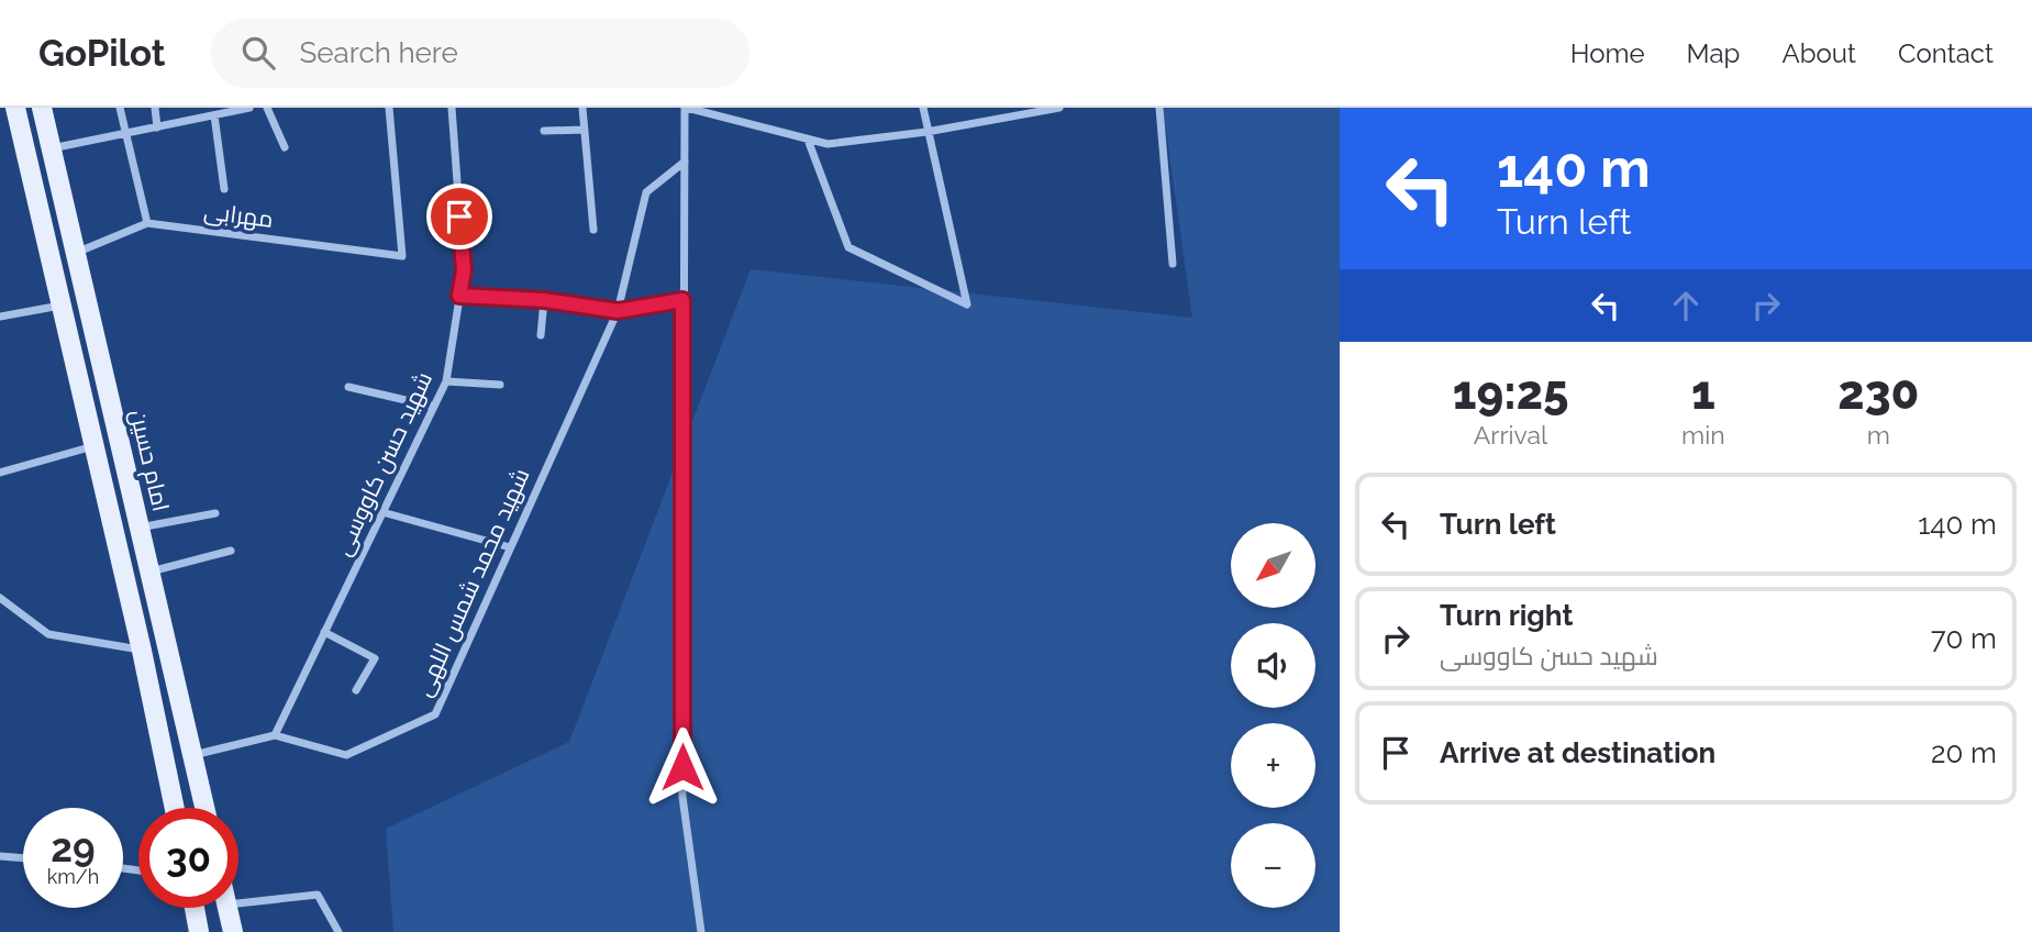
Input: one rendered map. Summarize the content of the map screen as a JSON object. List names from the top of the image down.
{
  "streets": {
    "main road": ["امام حسین"],
    "street": ["مهرابی", "شهید حسن کاووسی", "شهید محمد شمس اللهی"]
  },
  "crossings": [
    ["شهید حسن کاووسی", "شهید محمد شمس اللهی"]
  ],
  "north": "bottom left",
  "page": {
    "header": "GoPilot",
    "search": "Search here",
    "nav": [
      "Home",
      "Map",
      "About",
      "Contact"
    ],
    "turn": ["140 m", "Turn left"],
    "eta": [
      "19:25",
      "Arrival",
      "1",
      "min",
      "230",
      "m"
    ],
    "list": [
      {
        "name": "Turn left",
        "value": "140 m"
      },
      {
        "name": "Turn right",
        "note": "شهید حسن کاووسی",
        "value": "70 m"
      },
      {
        "name": "Arrive at destination",
        "value": "20 m"
      }
    ],
    "map_buttons": ["+", "−"],
    "speed": "29 km/h",
    "limit": "30"
  }
}
